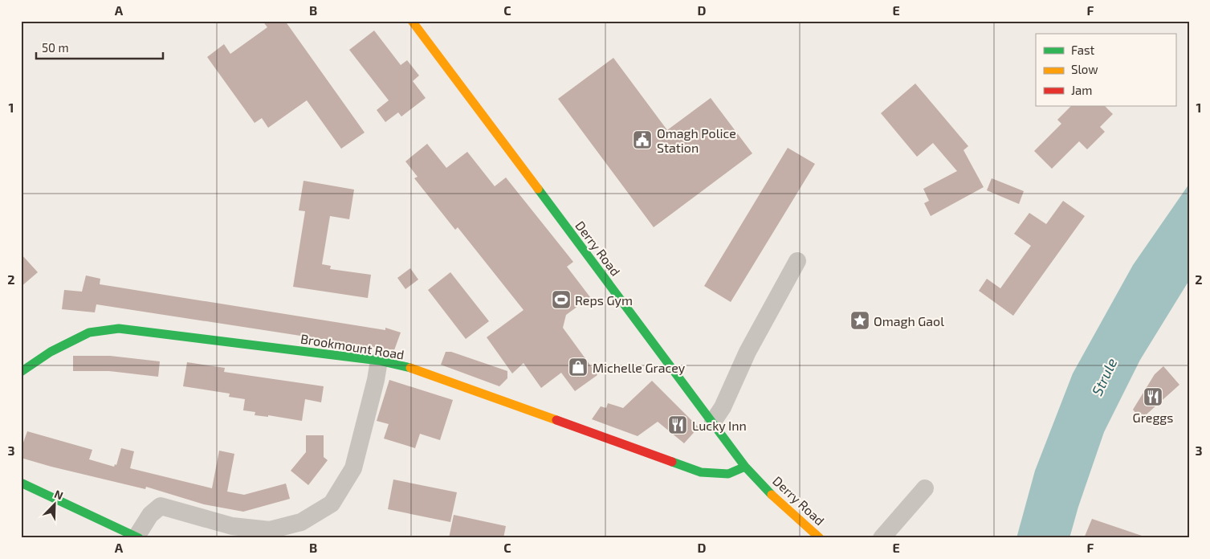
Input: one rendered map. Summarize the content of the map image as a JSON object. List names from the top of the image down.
{
  "streets": {
    "street": ["Derry Road", "Brookmount Road"]
  },
  "crossings": [
    ["Derry Road", "Brookmount Road"]
  ],
  "water": ["Strule"],
  "places": {
    "public building": ["Omagh Police Station"],
    "sports": ["Reps Gym"],
    "place": ["Omagh Gaol"],
    "shop": ["Michelle Gracey"],
    "restaurant": ["Greggs", "Lucky Inn"]
  },
  "legend": ["Fast", "Slow", "Jam"],
  "scale_bar": "50 m",
  "north": "top right",
  "grid": {
    "columns": [
      "A",
      "B",
      "C",
      "D",
      "E",
      "F"
    ],
    "rows": ["1", "2", "3"]
  }
}
